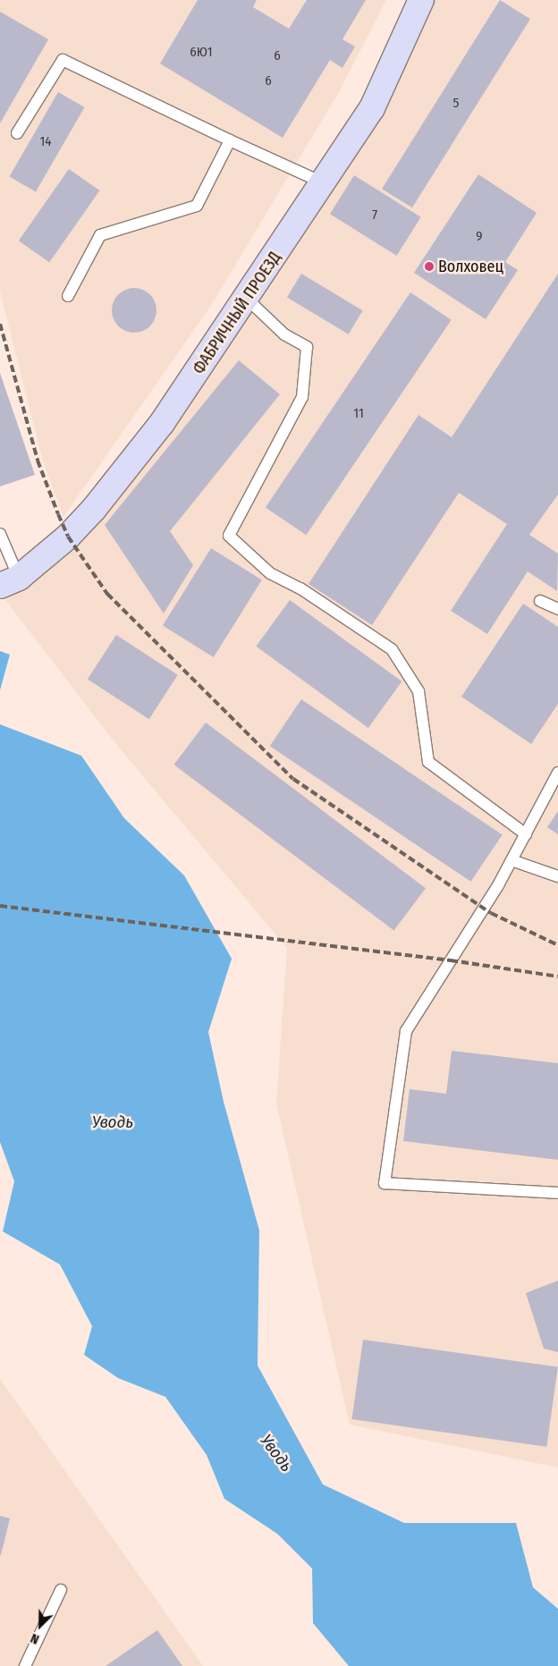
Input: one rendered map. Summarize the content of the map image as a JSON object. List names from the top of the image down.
{
  "streets": {
    "main road": ["ФАБРИЧНЫЙ ПРОЕЗД"]
  },
  "water": ["Уводь"],
  "places": ["Волховец"],
  "house_numbers": [
    "6Ю1",
    "6",
    "6",
    "5",
    "14",
    "7",
    "9",
    "11"
  ],
  "north": "bottom left"
}
